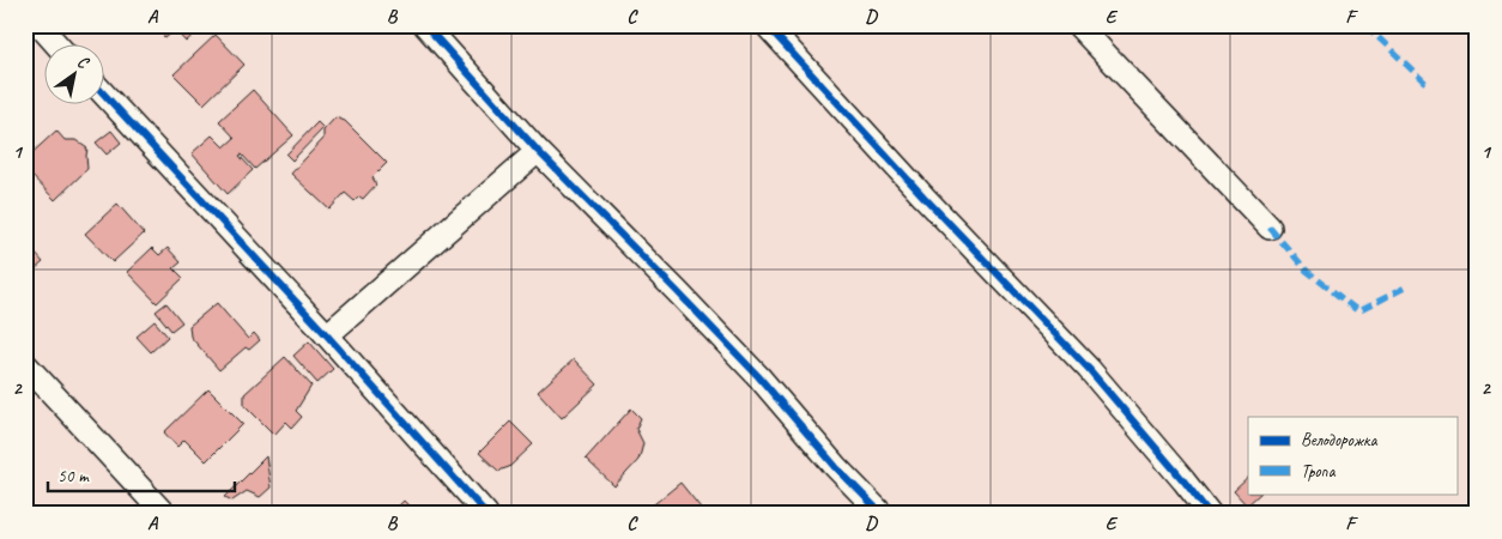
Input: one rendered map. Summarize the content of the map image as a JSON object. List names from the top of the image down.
{
  "legend": ["Велодорожка", "Тропа"],
  "scale_bar": "50 m",
  "north": "top right",
  "grid": {
    "columns": [
      "A",
      "B",
      "C",
      "D",
      "E",
      "F"
    ],
    "rows": ["1", "2"]
  }
}
